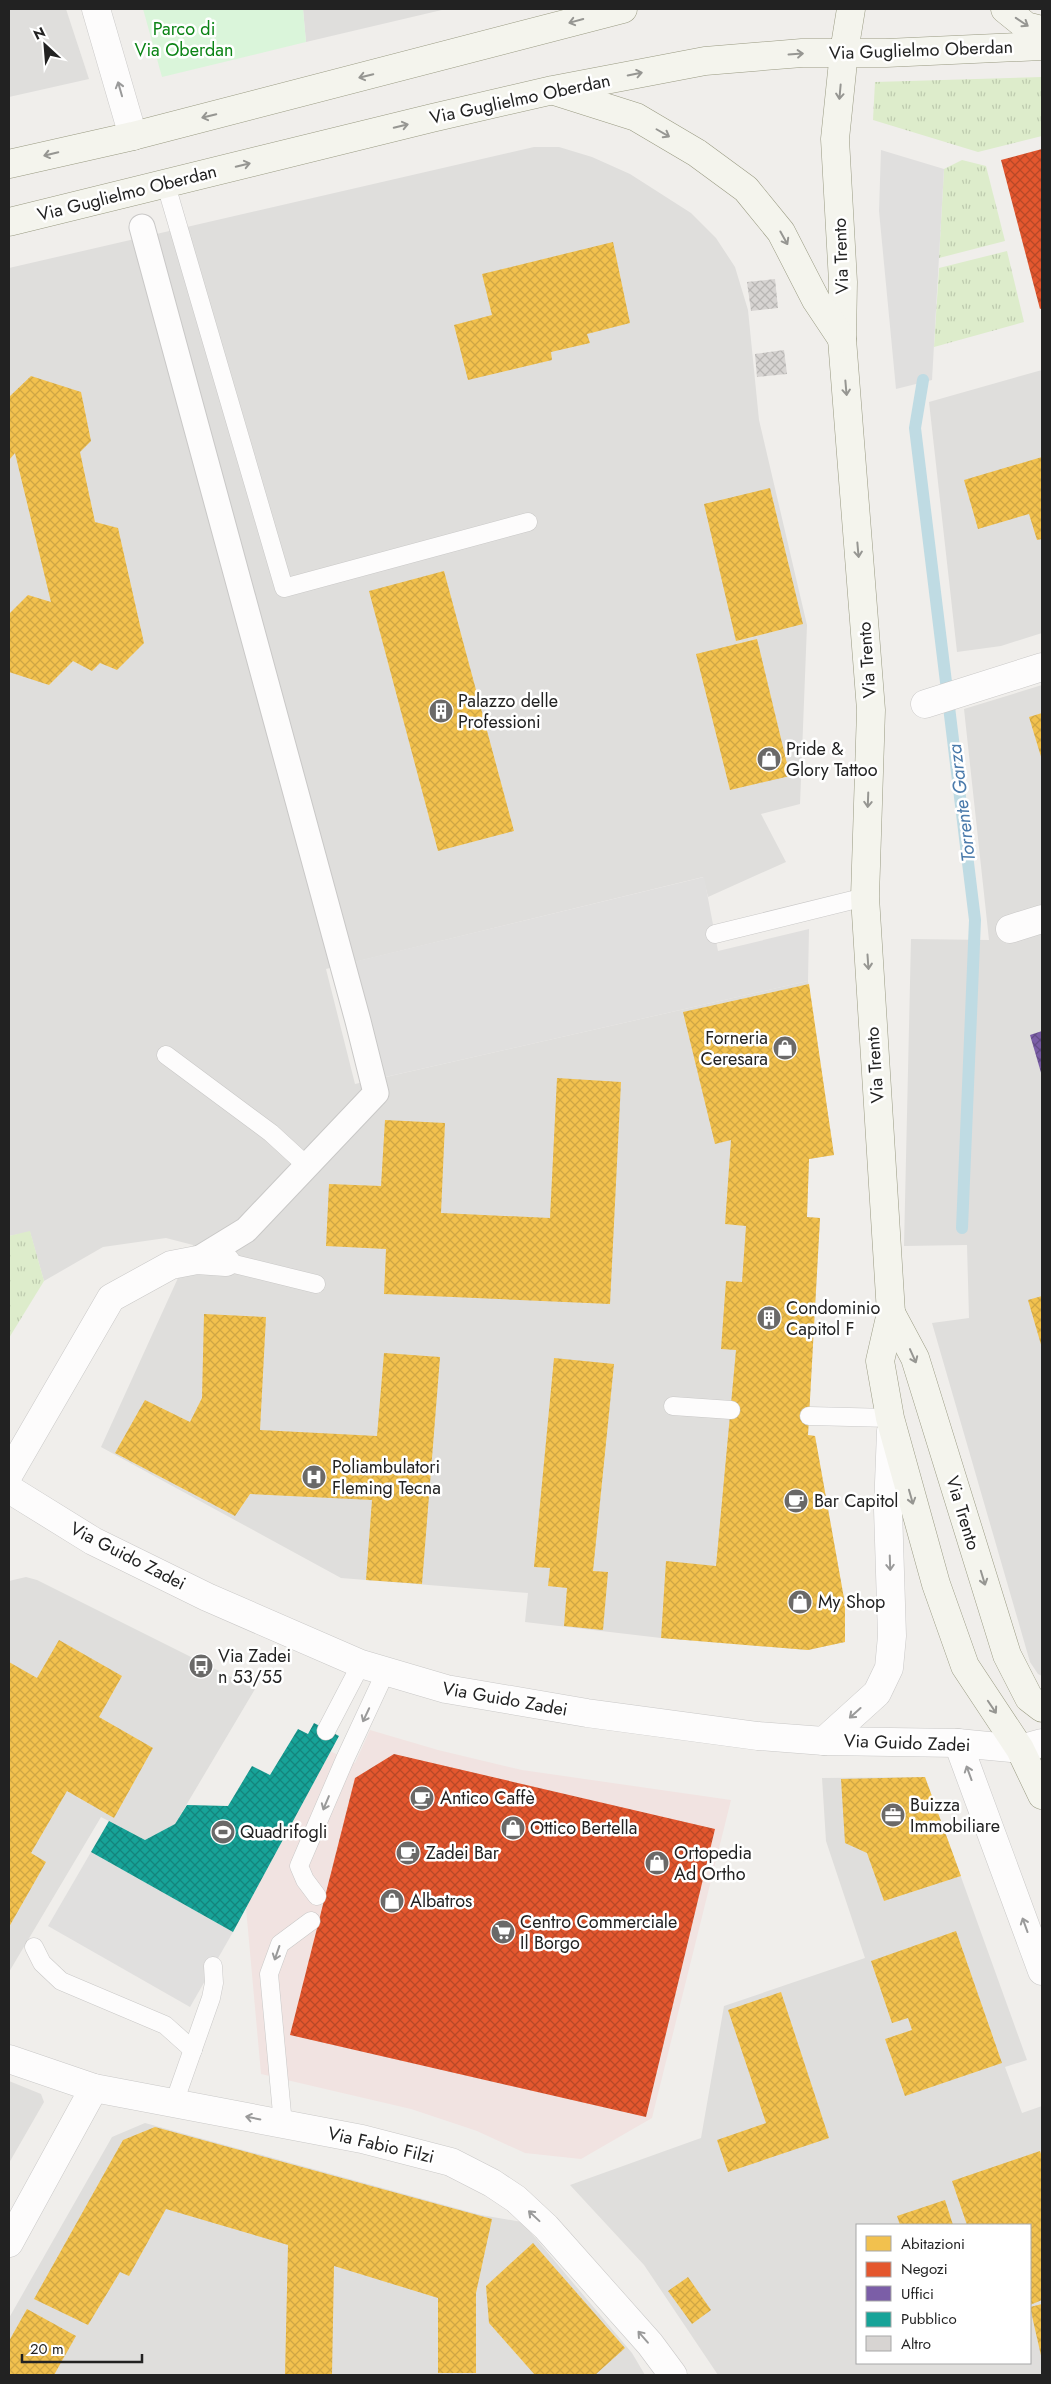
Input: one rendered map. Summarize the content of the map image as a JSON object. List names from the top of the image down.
{
  "streets": {
    "main road": ["Via Guglielmo Oberdan", "Via Trento"],
    "street": ["Via Guido Zadei", "Via Fabio Filzi"]
  },
  "crossings": [
    ["Via Guglielmo Oberdan", "Via Trento"],
    ["Via Trento", "Via Guido Zadei"]
  ],
  "one_way": ["Via Trento", "Via Fabio Filzi"],
  "water": ["Torrente Garza"],
  "parks": ["Parco di Via Oberdan"],
  "places": {
    "building": ["Palazzo delle Professioni", "Condominio Capitol F"],
    "shop": [
      "Pride & Glory Tattoo",
      "Forneria Ceresara",
      "My Shop",
      "Ottico Bertella",
      "Ortopedia Ad Ortho",
      "Albatros"
    ],
    "hospital": ["Poliambulatori Fleming Tecna"],
    "cafe": ["Bar Capitol", "Antico Caffè", "Zadei Bar"],
    "bus stop": ["Via Zadei n 53/55"],
    "office": ["Buizza Immobiliare"],
    "sports": ["Quadrifogli"],
    "supermarket": ["Centro Commerciale Il Borgo"]
  },
  "legend": [
    "Abitazioni",
    "Negozi",
    "Uffici",
    "Pubblico",
    "Altro"
  ],
  "scale_bar": "20 m",
  "north": "top left"
}
